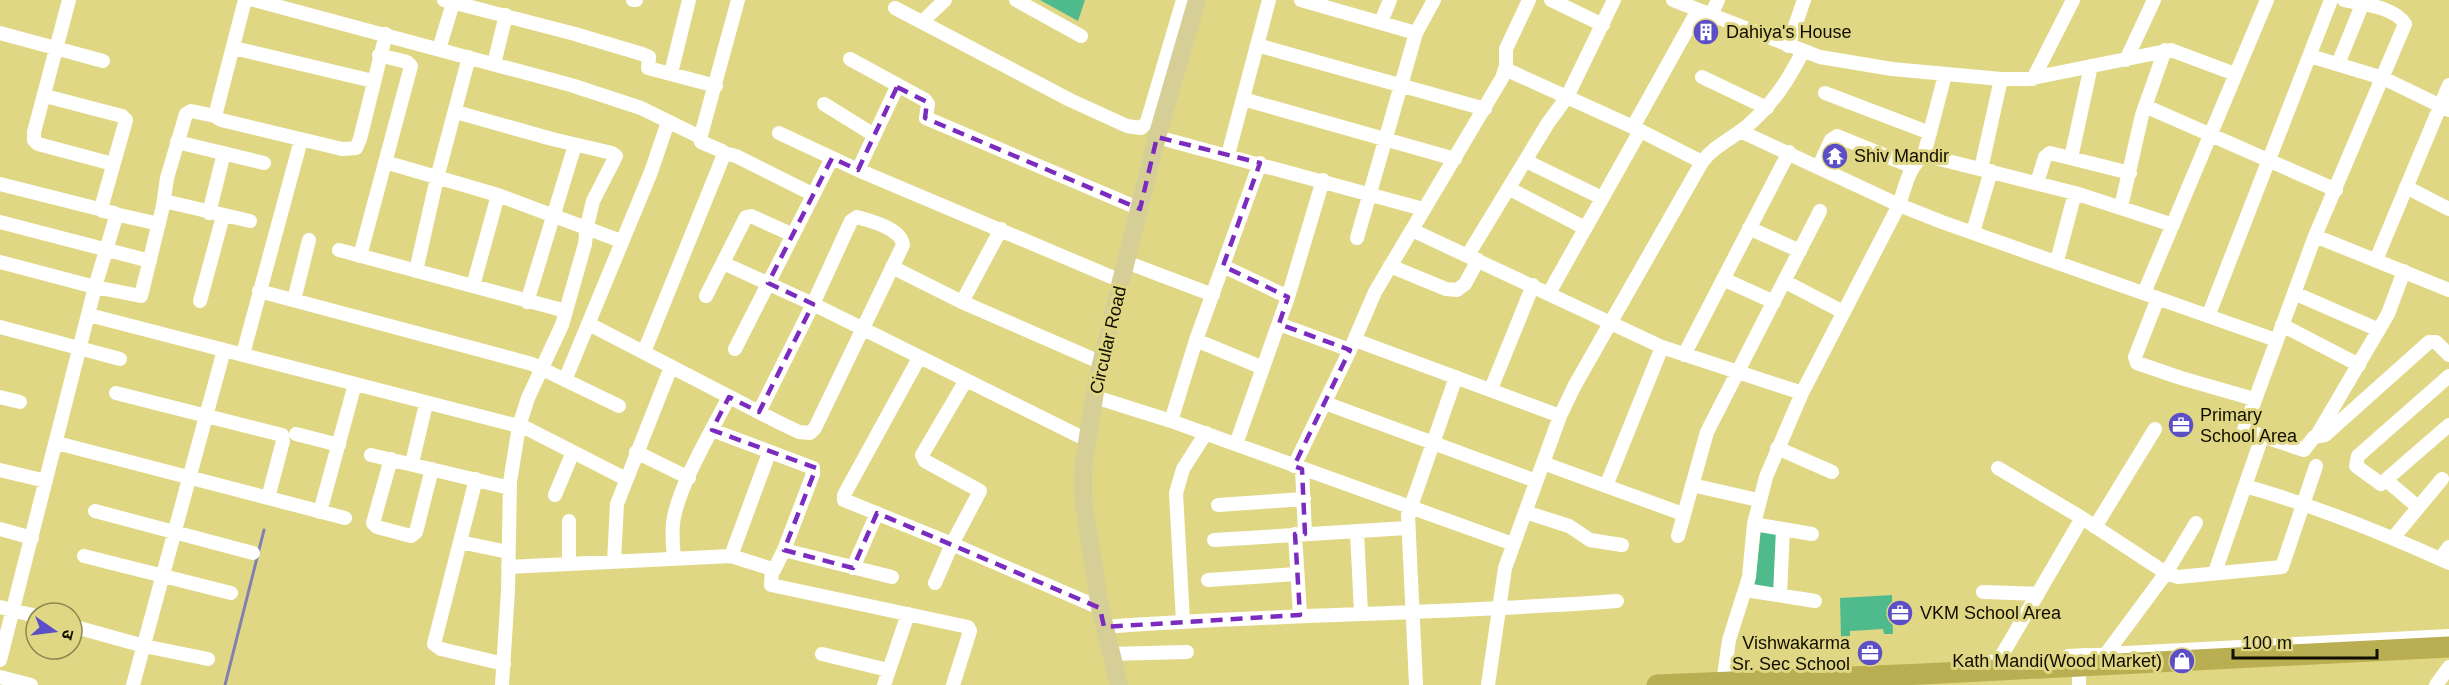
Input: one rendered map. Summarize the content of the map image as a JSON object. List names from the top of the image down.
{
  "streets": {
    "main road": ["Circular Road"]
  },
  "places": {
    "building": ["Dahiya's House"],
    "temple": ["Shiv Mandir"],
    "office": ["Primary School Area", "VKM School Area", "Vishwakarma Sr. Sec School"],
    "shop": ["Kath Mandi(Wood Market)"]
  },
  "scale_bar": "100 m",
  "north": "right"
}
